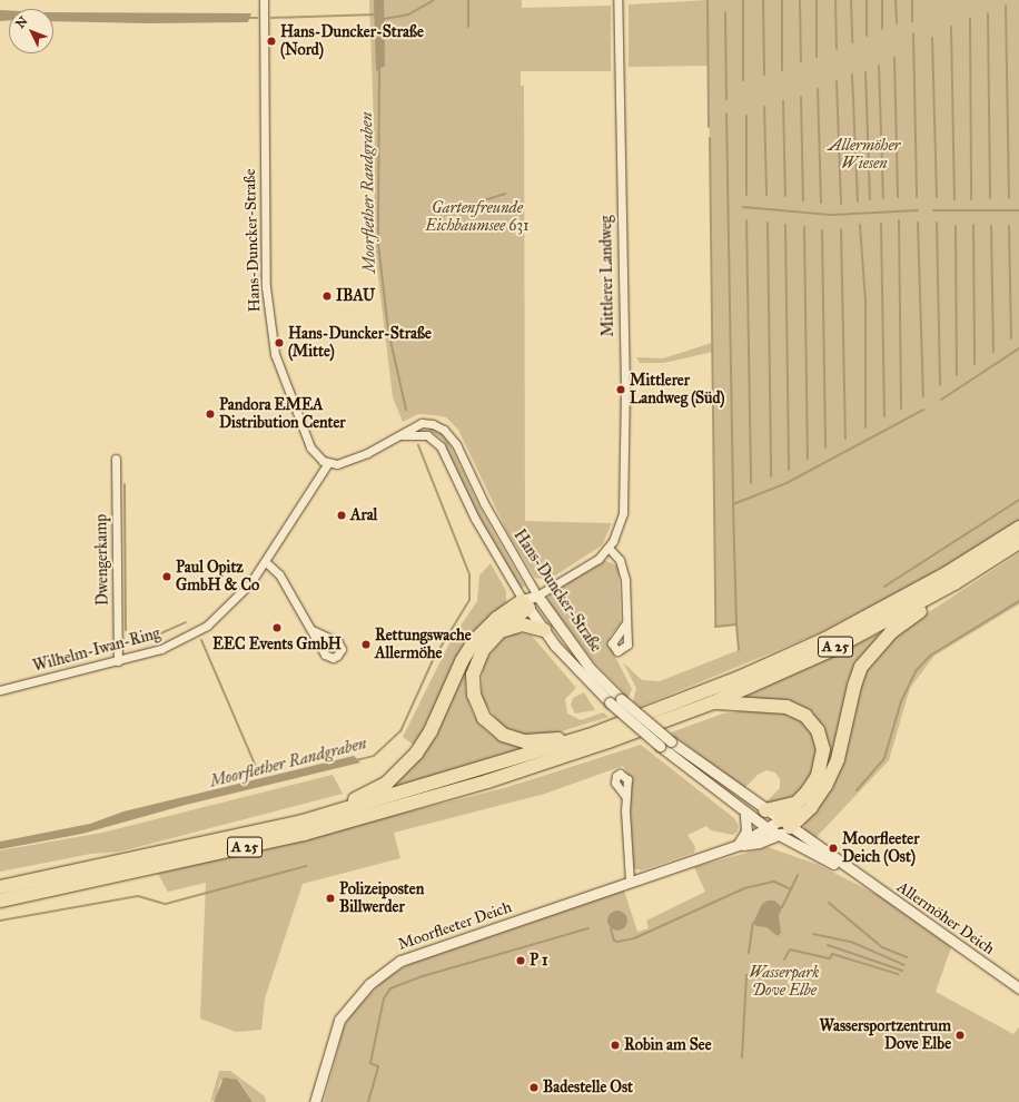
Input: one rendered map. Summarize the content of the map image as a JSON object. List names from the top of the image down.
{
  "streets": {
    "highway": ["A 25"],
    "street": [
      "Hans-Duncker-Straße",
      "Mittlerer Landweg",
      "Dwengerkamp",
      "Wilhelm-Iwan-Ring",
      "Allermöher Deich",
      "Moorfleeter Deich"
    ]
  },
  "crossings": [
    ["Hans-Duncker-Straße", "Mittlerer Landweg"],
    ["Hans-Duncker-Straße", "Wilhelm-Iwan-Ring"],
    ["Hans-Duncker-Straße", "Allermöher Deich"],
    ["Hans-Duncker-Straße", "Moorfleeter Deich"],
    ["Dwengerkamp", "Wilhelm-Iwan-Ring"],
    ["Allermöher Deich", "Moorfleeter Deich"]
  ],
  "water": ["Moorflether Randgraben"],
  "parks": ["Allermöher Wiesen", "Gartenfreunde Eichbaumsee 631", "Wasserpark Dove Elbe"],
  "places": [
    "Hans-Duncker-Straße (Nord)",
    "IBAU",
    "Hans-Duncker-Straße (Mitte)",
    "Mittlerer Landweg (Süd)",
    "Pandora EMEA Distribution Center",
    "Aral",
    "Paul Opitz GmbH & Co",
    "EEC Events GmbH",
    "Rettungswache Allermöhe",
    "Moorfleeter Deich (Ost)",
    "Polizeiposten Billwerder",
    "P 1",
    "Wassersportzentrum Dove Elbe",
    "Robin am See",
    "Badestelle Ost"
  ],
  "north": "top left"
}
